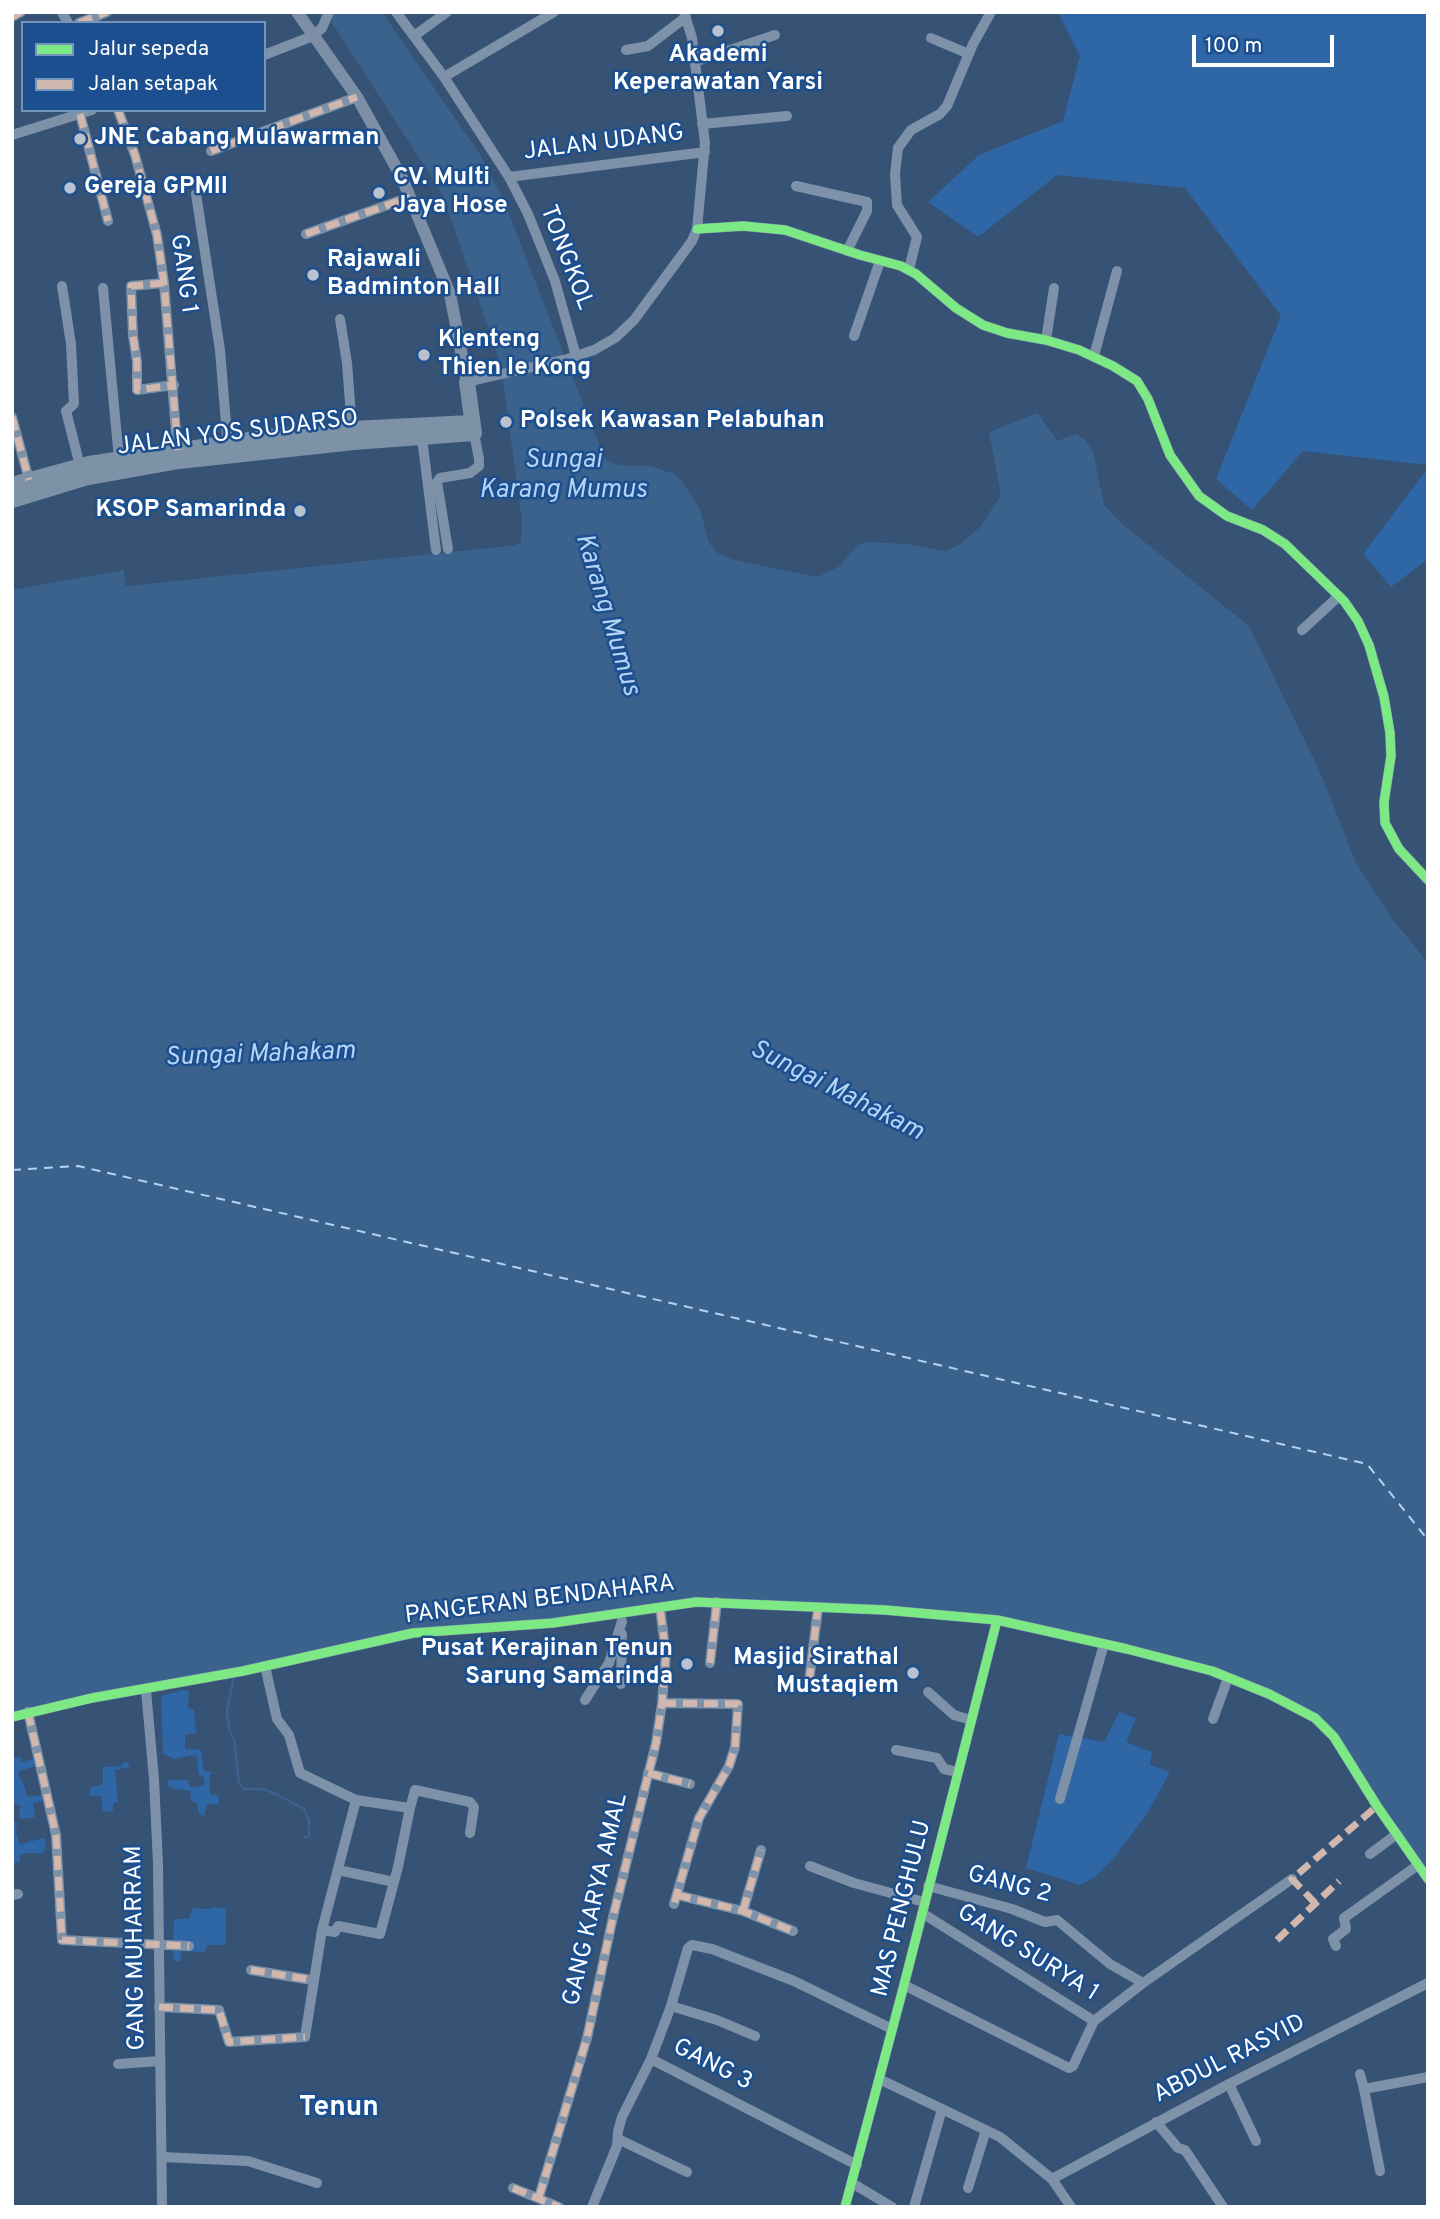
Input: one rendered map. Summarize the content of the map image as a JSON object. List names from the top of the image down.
{
  "streets": {
    "highway": ["JALAN YOS SUDARSO"],
    "street": [
      "JALAN UDANG",
      "TONGKOL",
      "GANG 1",
      "PANGERAN BENDAHARA",
      "GANG 2",
      "GANG KARYA AMAL",
      "MAS PENGHULU",
      "GANG MUHARRAM",
      "GANG SURYA 1",
      "ABDUL RASYID",
      "GANG 3"
    ]
  },
  "crossings": [
    ["JALAN UDANG", "TONGKOL"],
    ["GANG 1", "JALAN YOS SUDARSO"],
    ["PANGERAN BENDAHARA", "GANG KARYA AMAL"],
    ["PANGERAN BENDAHARA", "MAS PENGHULU"],
    ["PANGERAN BENDAHARA", "GANG MUHARRAM"],
    ["GANG 2", "MAS PENGHULU"],
    ["GANG 2", "GANG SURYA 1"],
    ["MAS PENGHULU", "GANG SURYA 1"],
    ["MAS PENGHULU", "GANG 3"]
  ],
  "districts": ["Tenun"],
  "water": ["Sungai Karang Mumus", "Karang Mumus", "Sungai Mahakam"],
  "places": [
    "Akademi Keperawatan Yarsi",
    "JNE Cabang Mulawarman",
    "Gereja GPMII",
    "CV. Multi Jaya Hose",
    "Rajawali Badminton Hall",
    "Klenteng Thien Ie Kong",
    "Polsek Kawasan Pelabuhan",
    "KSOP Samarinda",
    "Pusat Kerajinan Tenun Sarung Samarinda",
    "Masjid Sirathal Mustaqiem"
  ],
  "legend": ["Jalur sepeda", "Jalan setapak"],
  "scale_bar": "100 m"
}
